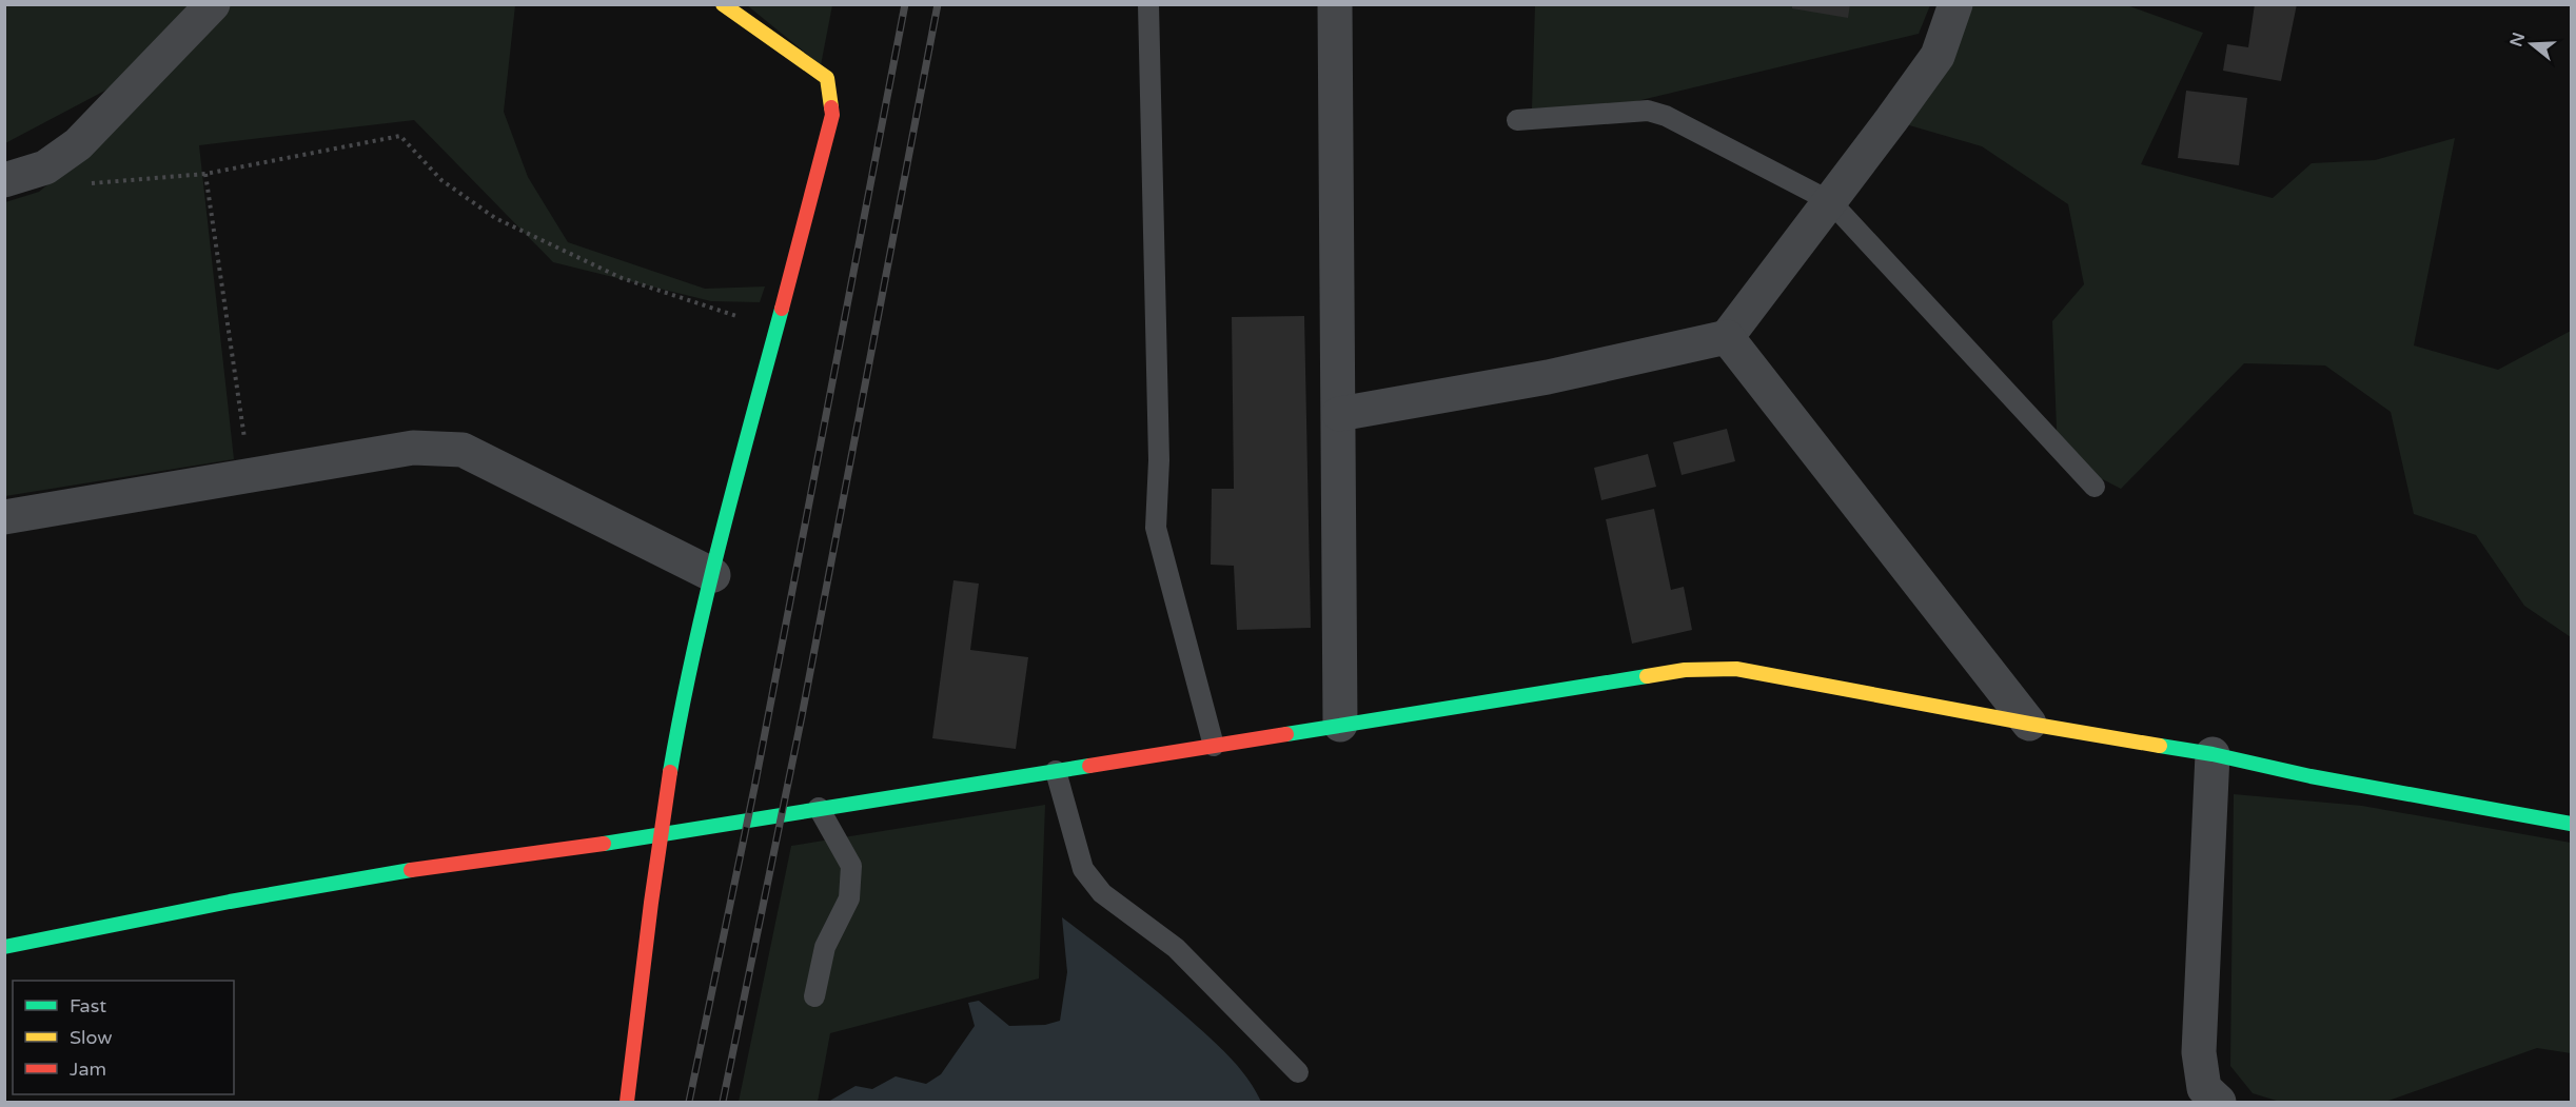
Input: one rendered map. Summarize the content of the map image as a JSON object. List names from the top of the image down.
{
  "legend": ["Fast", "Slow", "Jam"],
  "north": "left"
}
